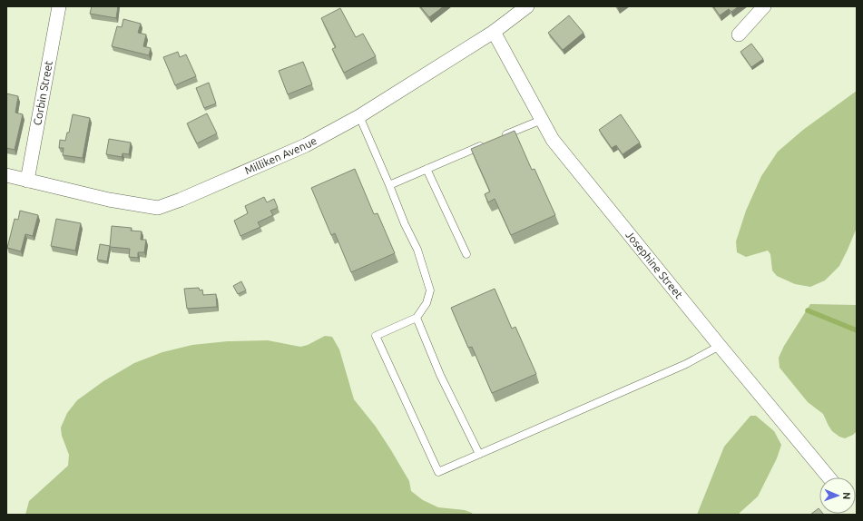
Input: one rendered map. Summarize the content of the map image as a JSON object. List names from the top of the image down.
{
  "streets": {
    "street": ["Corbin Street", "Milliken Avenue", "Josephine Street"]
  },
  "crossings": [
    ["Corbin Street", "Milliken Avenue"],
    ["Milliken Avenue", "Josephine Street"]
  ],
  "north": "right"
}
